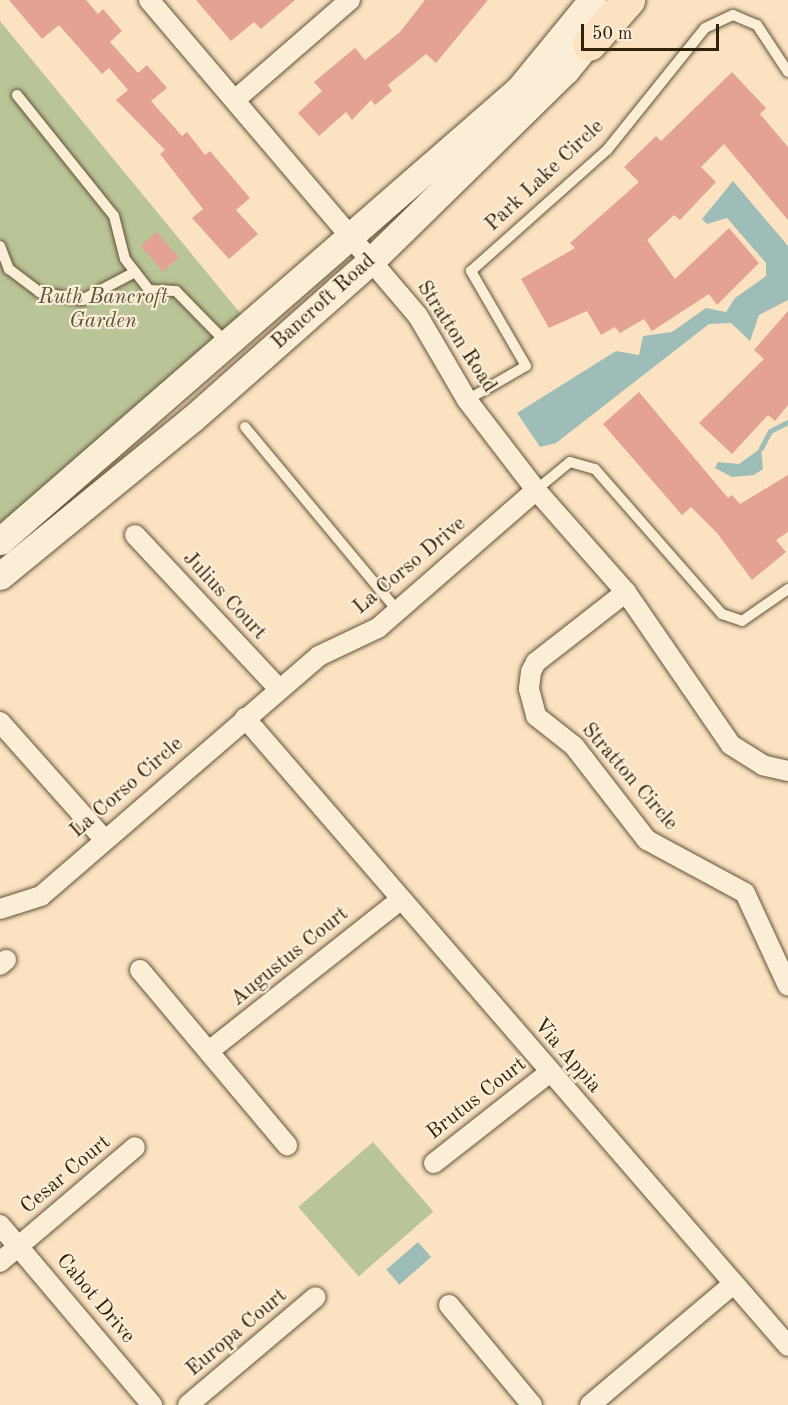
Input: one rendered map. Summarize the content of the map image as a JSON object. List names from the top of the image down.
{
  "streets": {
    "main road": ["Bancroft Road"],
    "street": [
      "Stratton Road",
      "La Corso Drive",
      "Julius Court",
      "Stratton Circle",
      "La Corso Circle",
      "Augustus Court",
      "Via Appia",
      "Brutus Court",
      "Cesar Court",
      "Cabot Drive",
      "Europa Court"
    ],
    "lane": ["Park Lake Circle"]
  },
  "crossings": [
    ["Park Lake Circle", "Stratton Road"],
    ["Bancroft Road", "Stratton Road"],
    ["Stratton Road", "La Corso Drive"],
    ["Stratton Road", "Stratton Circle"],
    ["La Corso Drive", "Julius Court"],
    ["La Corso Drive", "La Corso Circle"],
    ["Julius Court", "La Corso Circle"],
    ["La Corso Circle", "Via Appia"],
    ["Augustus Court", "Via Appia"],
    ["Via Appia", "Brutus Court"],
    ["Cesar Court", "Cabot Drive"]
  ],
  "parks": ["Ruth Bancroft Garden"],
  "scale_bar": "50 m"
}
